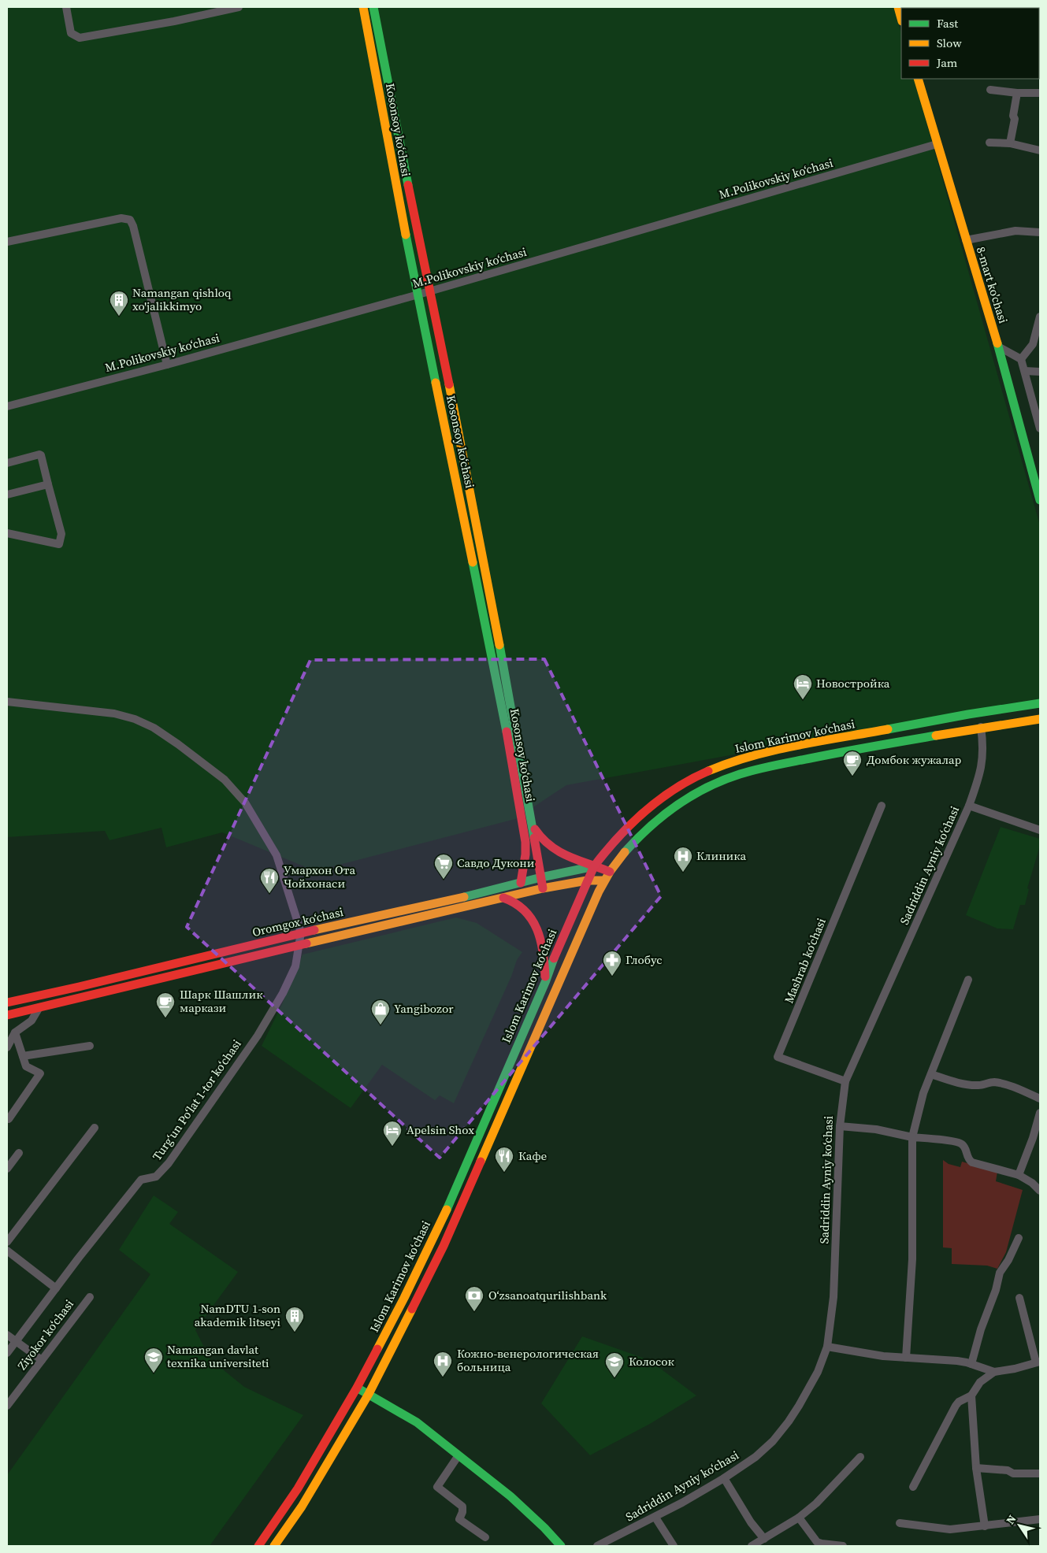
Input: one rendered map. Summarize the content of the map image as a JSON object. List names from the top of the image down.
{
  "streets": {
    "main road": [
      "Kosonsoy koʻchasi",
      "8-mart ko'chasi",
      "Islom Karimov koʻchasi",
      "Oromgox ko‘chasi"
    ],
    "street": [
      "M.Polikovskiy koʻchasi",
      "Sadriddin Ayniy koʻchasi",
      "Mashrab koʻchasi",
      "Turgʻun Poʻlat 1-tor koʻchasi",
      "Ziyokor koʻchasi"
    ]
  },
  "crossings": [
    ["Kosonsoy koʻchasi", "M.Polikovskiy koʻchasi"],
    ["Kosonsoy koʻchasi", "Oromgox ko‘chasi"],
    ["M.Polikovskiy koʻchasi", "8-mart ko'chasi"],
    ["Islom Karimov koʻchasi", "Sadriddin Ayniy koʻchasi"],
    ["Islom Karimov koʻchasi", "Oromgox ko‘chasi"],
    ["Sadriddin Ayniy koʻchasi", "Mashrab koʻchasi"],
    ["Oromgox ko‘chasi", "Turgʻun Poʻlat 1-tor koʻchasi"]
  ],
  "places": {
    "building": ["Namangan qishloq xo'jalikkimyo", "NamDTU 1-son akademik litseyi"],
    "hotel": ["Новостройка", "Apelsin Shox"],
    "cafe": ["Домбок жужалар", "Шарк Шашлик маркази"],
    "hospital": ["Клиника", "Кожно-венерологическая больница"],
    "supermarket": ["Савдо Дукони"],
    "restaurant": ["Умархон Ота Чойхонаси", "Кафе"],
    "pharmacy": ["Глобус"],
    "shop": ["Yangibozor"],
    "bank": ["Oʻzsanoatqurilishbank"],
    "school or university": ["Namangan davlat texnika universiteti", "Колосок"]
  },
  "legend": ["Fast", "Slow", "Jam"],
  "north": "top left"
}
